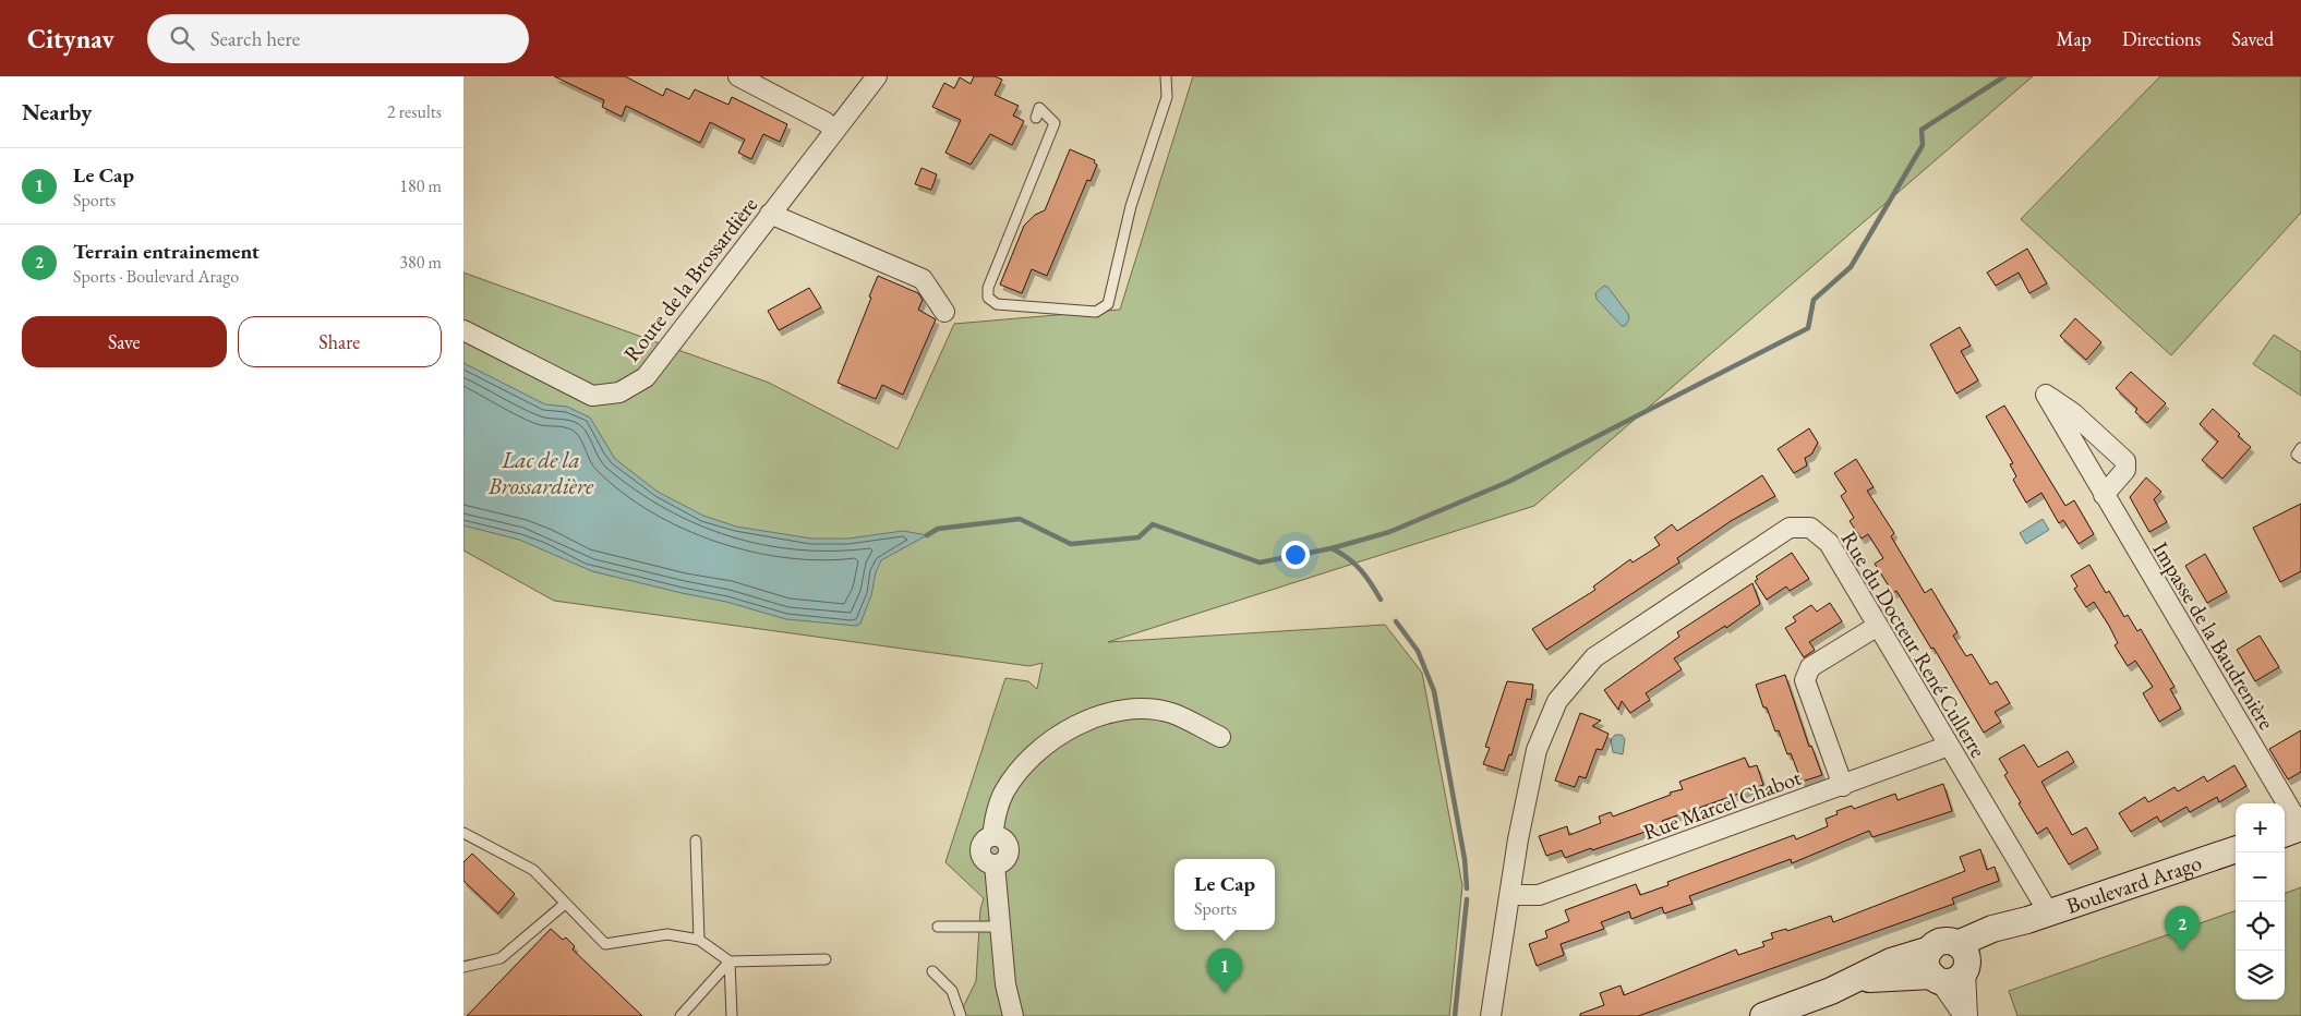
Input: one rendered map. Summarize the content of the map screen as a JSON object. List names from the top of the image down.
{
  "streets": {
    "main road": ["Boulevard Arago"],
    "street": [
      "Route de la Brossardière",
      "Impasse de la Baudrenière",
      "Rue du Docteur René Cullerre",
      "Rue Marcel Chabot"
    ]
  },
  "crossings": [
    ["Rue du Docteur René Cullerre", "Rue Marcel Chabot"],
    ["Rue du Docteur René Cullerre", "Boulevard Arago"]
  ],
  "water": ["Lac de la Brossardière"],
  "page": {
    "header": "Citynav",
    "search": "Search here",
    "nav": ["Map", "Directions", "Saved"],
    "heading": ["Nearby", "2 results"],
    "list": [
      {
        "mark": "1",
        "name": "Le Cap",
        "note": "Sports",
        "value": "180 m"
      },
      {
        "mark": "2",
        "name": "Terrain entrainement",
        "note": "Sports · Boulevard Arago",
        "value": "380 m"
      }
    ],
    "buttons": ["Save", "Share"],
    "map_buttons": ["+", "−"],
    "popup": ["Le Cap", "Sports"],
    "pins": ["2", "1"]
  }
}
